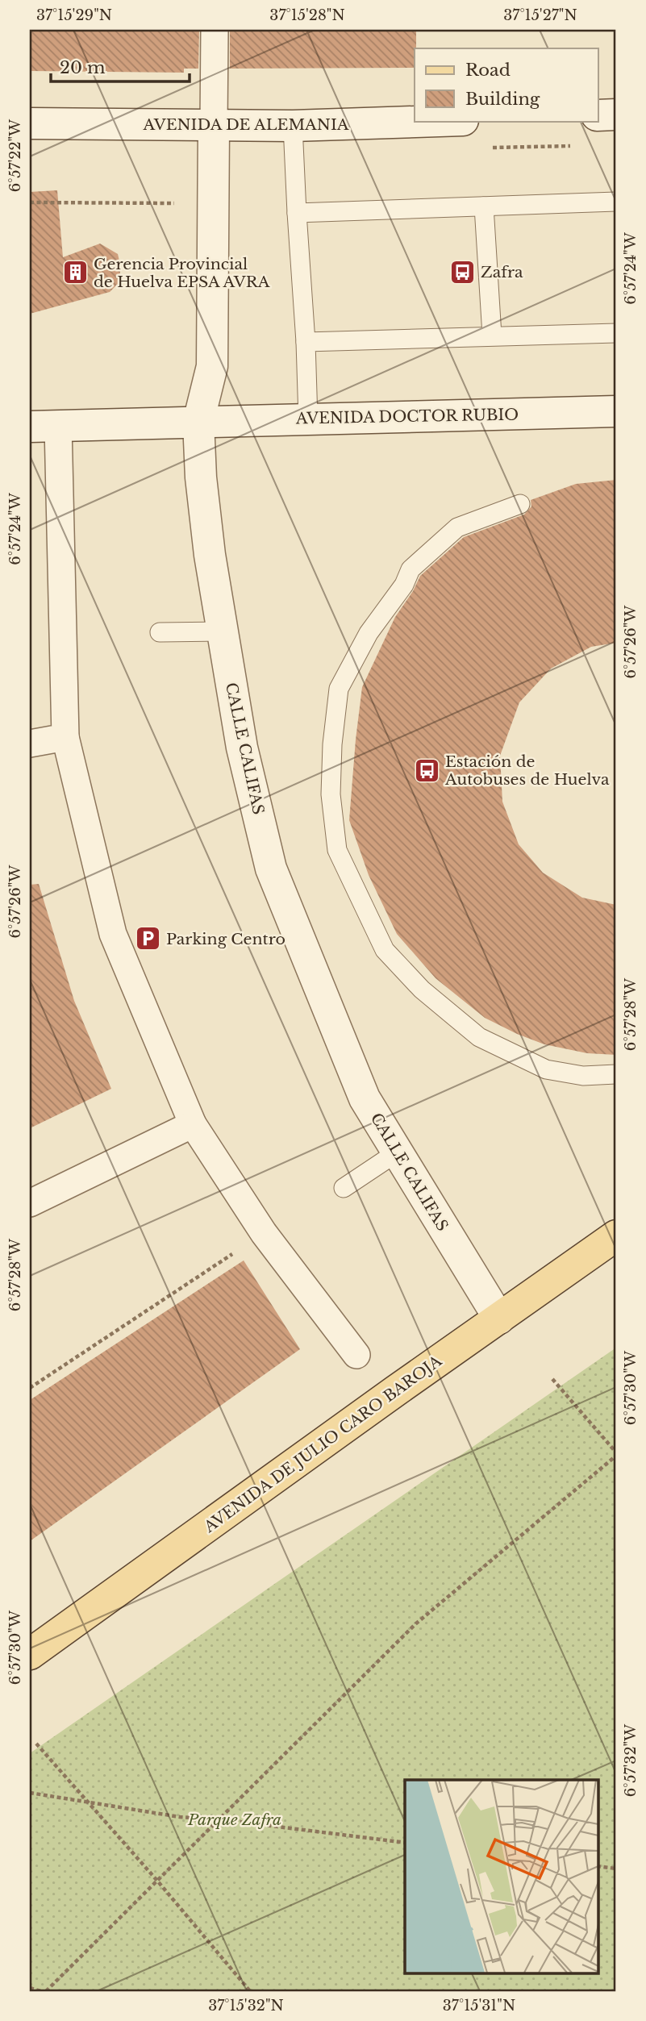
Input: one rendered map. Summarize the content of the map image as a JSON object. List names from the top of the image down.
{
  "streets": {
    "main road": ["AVENIDA DE JULIO CARO BAROJA"],
    "street": ["AVENIDA DE ALEMANIA", "AVENIDA DOCTOR RUBIO", "CALLE CALIFAS"]
  },
  "crossings": [
    ["AVENIDA DE ALEMANIA", "CALLE CALIFAS"],
    ["AVENIDA DOCTOR RUBIO", "CALLE CALIFAS"],
    ["CALLE CALIFAS", "AVENIDA DE JULIO CARO BAROJA"]
  ],
  "parks": ["Parque Zafra"],
  "places": {
    "bus stop": ["Zafra", "Estación de Autobuses de Huelva"],
    "building": ["Gerencia Provincial de Huelva EPSA AVRA"],
    "parking": ["Parking Centro"]
  },
  "legend": ["Road", "Building"],
  "scale_bar": "20 m",
  "coordinates": [
    "37°15'29\"N",
    "37°15'28\"N",
    "37°15'27\"N",
    "6°57'22\"W",
    "6°57'24\"W",
    "6°57'26\"W",
    "6°57'28\"W",
    "6°57'30\"W",
    "6°57'32\"W",
    "37°15'32\"N",
    "37°15'31\"N"
  ]
}
